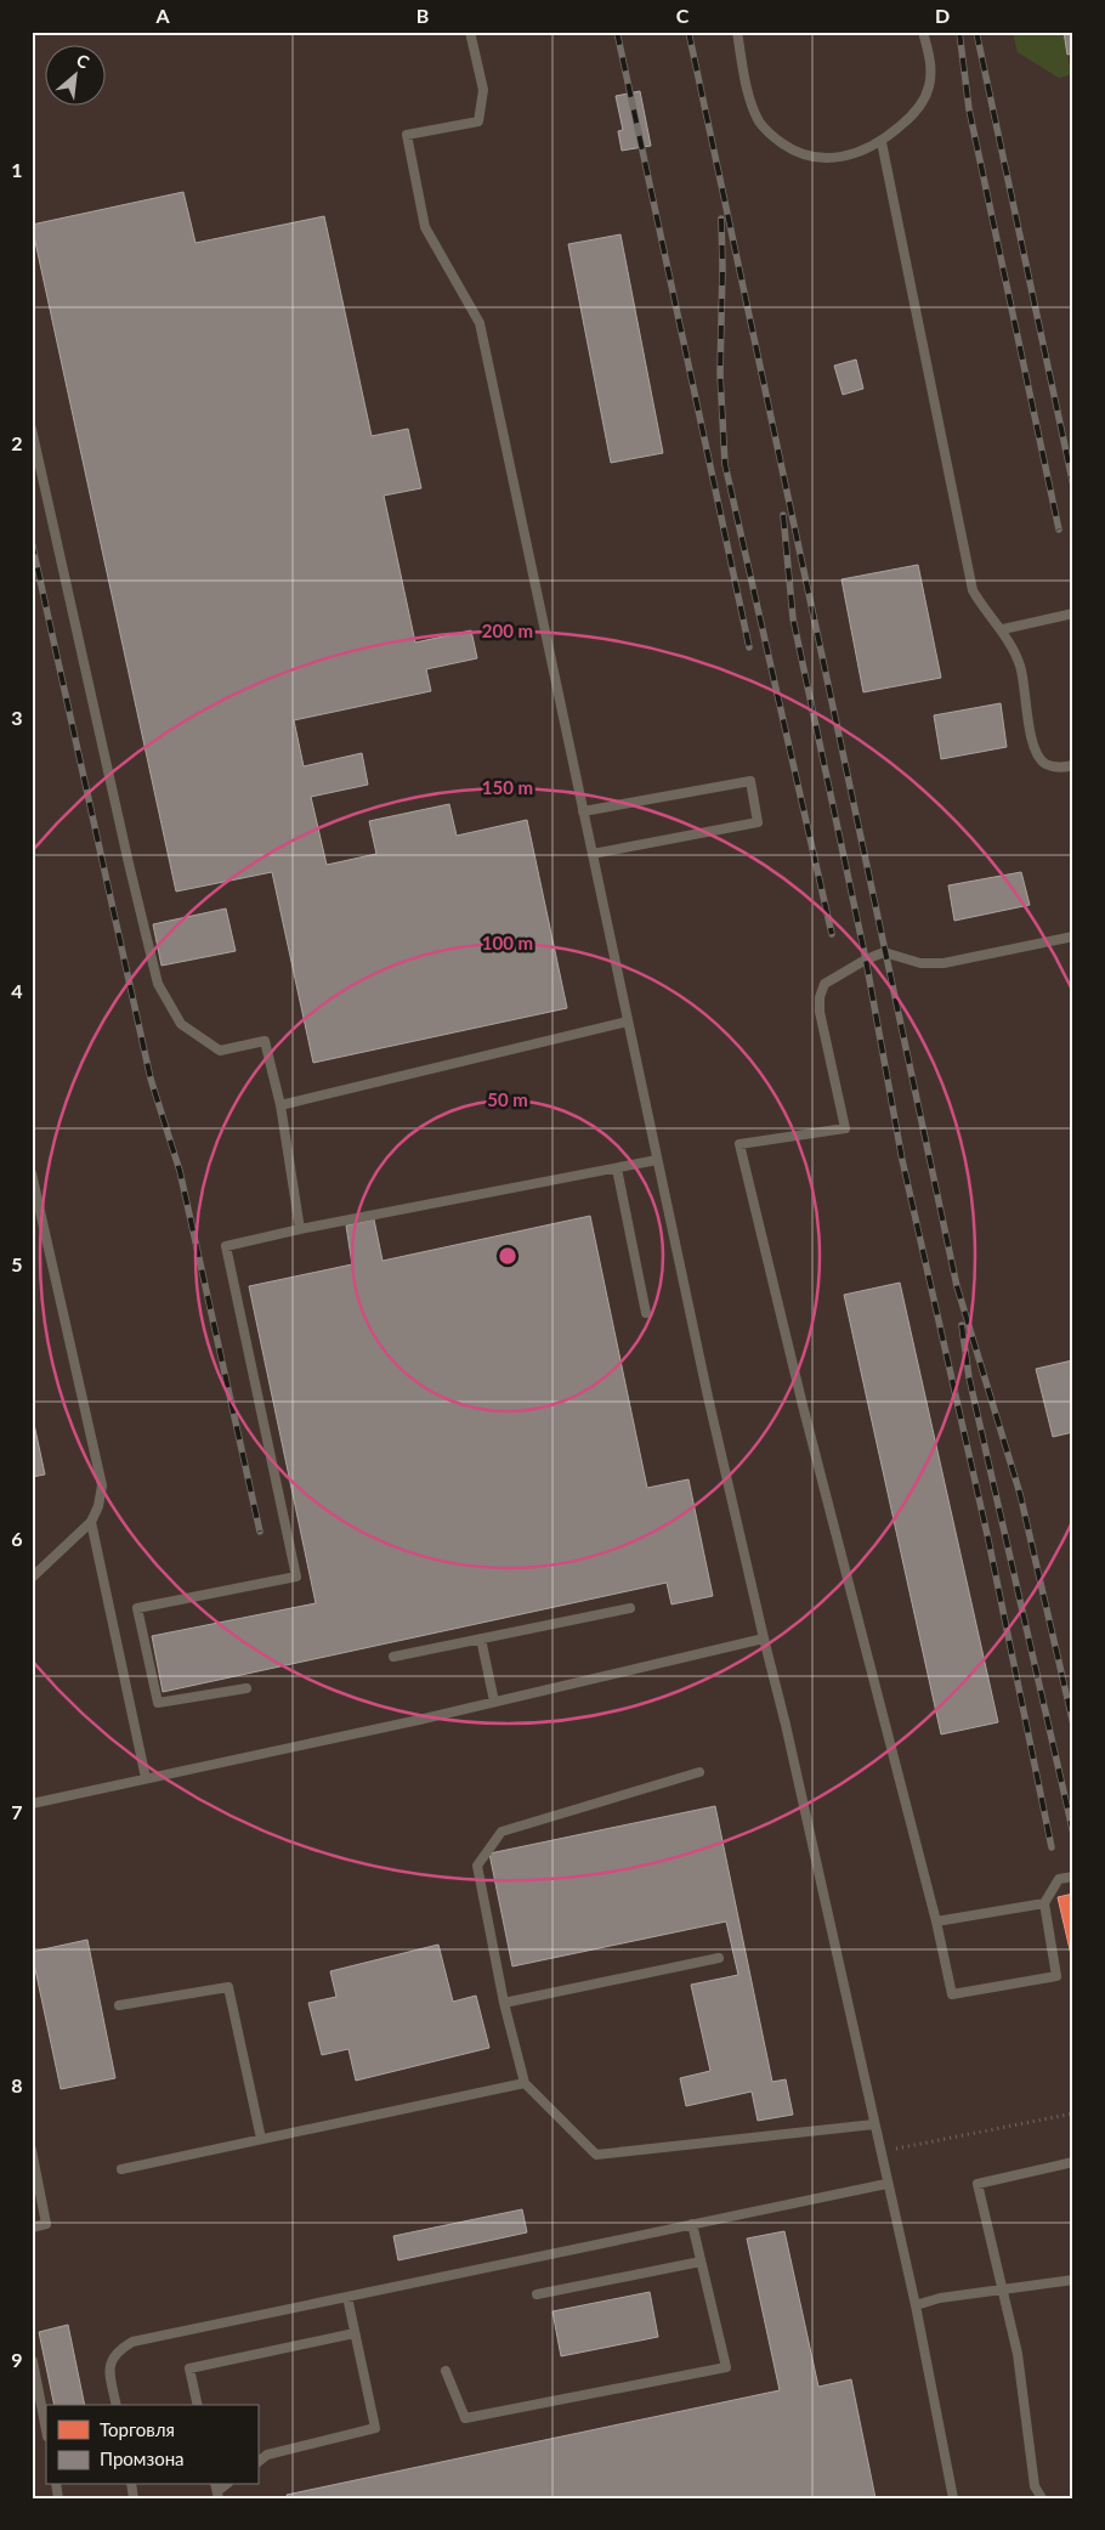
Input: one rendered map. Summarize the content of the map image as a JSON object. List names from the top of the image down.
{
  "legend": ["Торговля", "Промзона"],
  "north": "top right",
  "grid": {
    "columns": [
      "A",
      "B",
      "C",
      "D"
    ],
    "rows": [
      "1",
      "2",
      "3",
      "4",
      "5",
      "6",
      "7",
      "8",
      "9"
    ]
  },
  "rings": [
    "200 m",
    "150 m",
    "100 m",
    "50 m"
  ]
}
